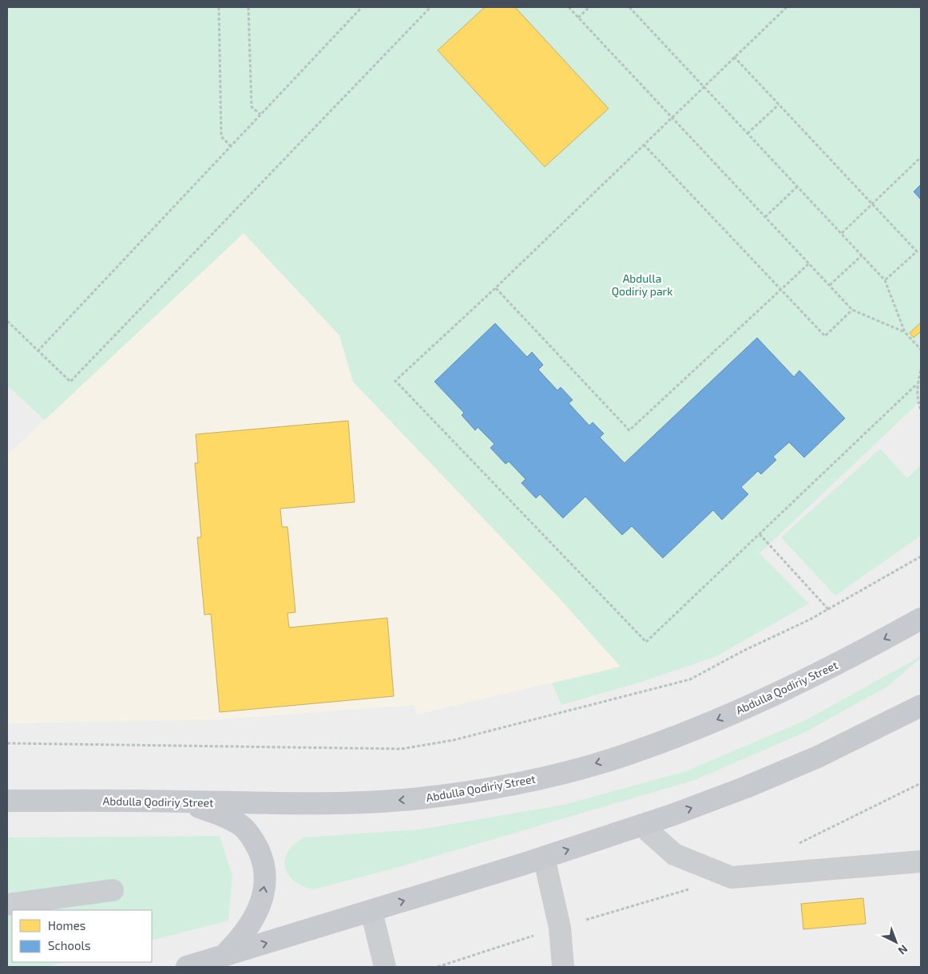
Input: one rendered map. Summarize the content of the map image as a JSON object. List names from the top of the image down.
{
  "streets": {
    "main road": ["Abdulla Qodiriy Street"]
  },
  "parks": ["Abdulla Qodiriy park"],
  "legend": ["Homes", "Schools"],
  "north": "bottom right"
}
